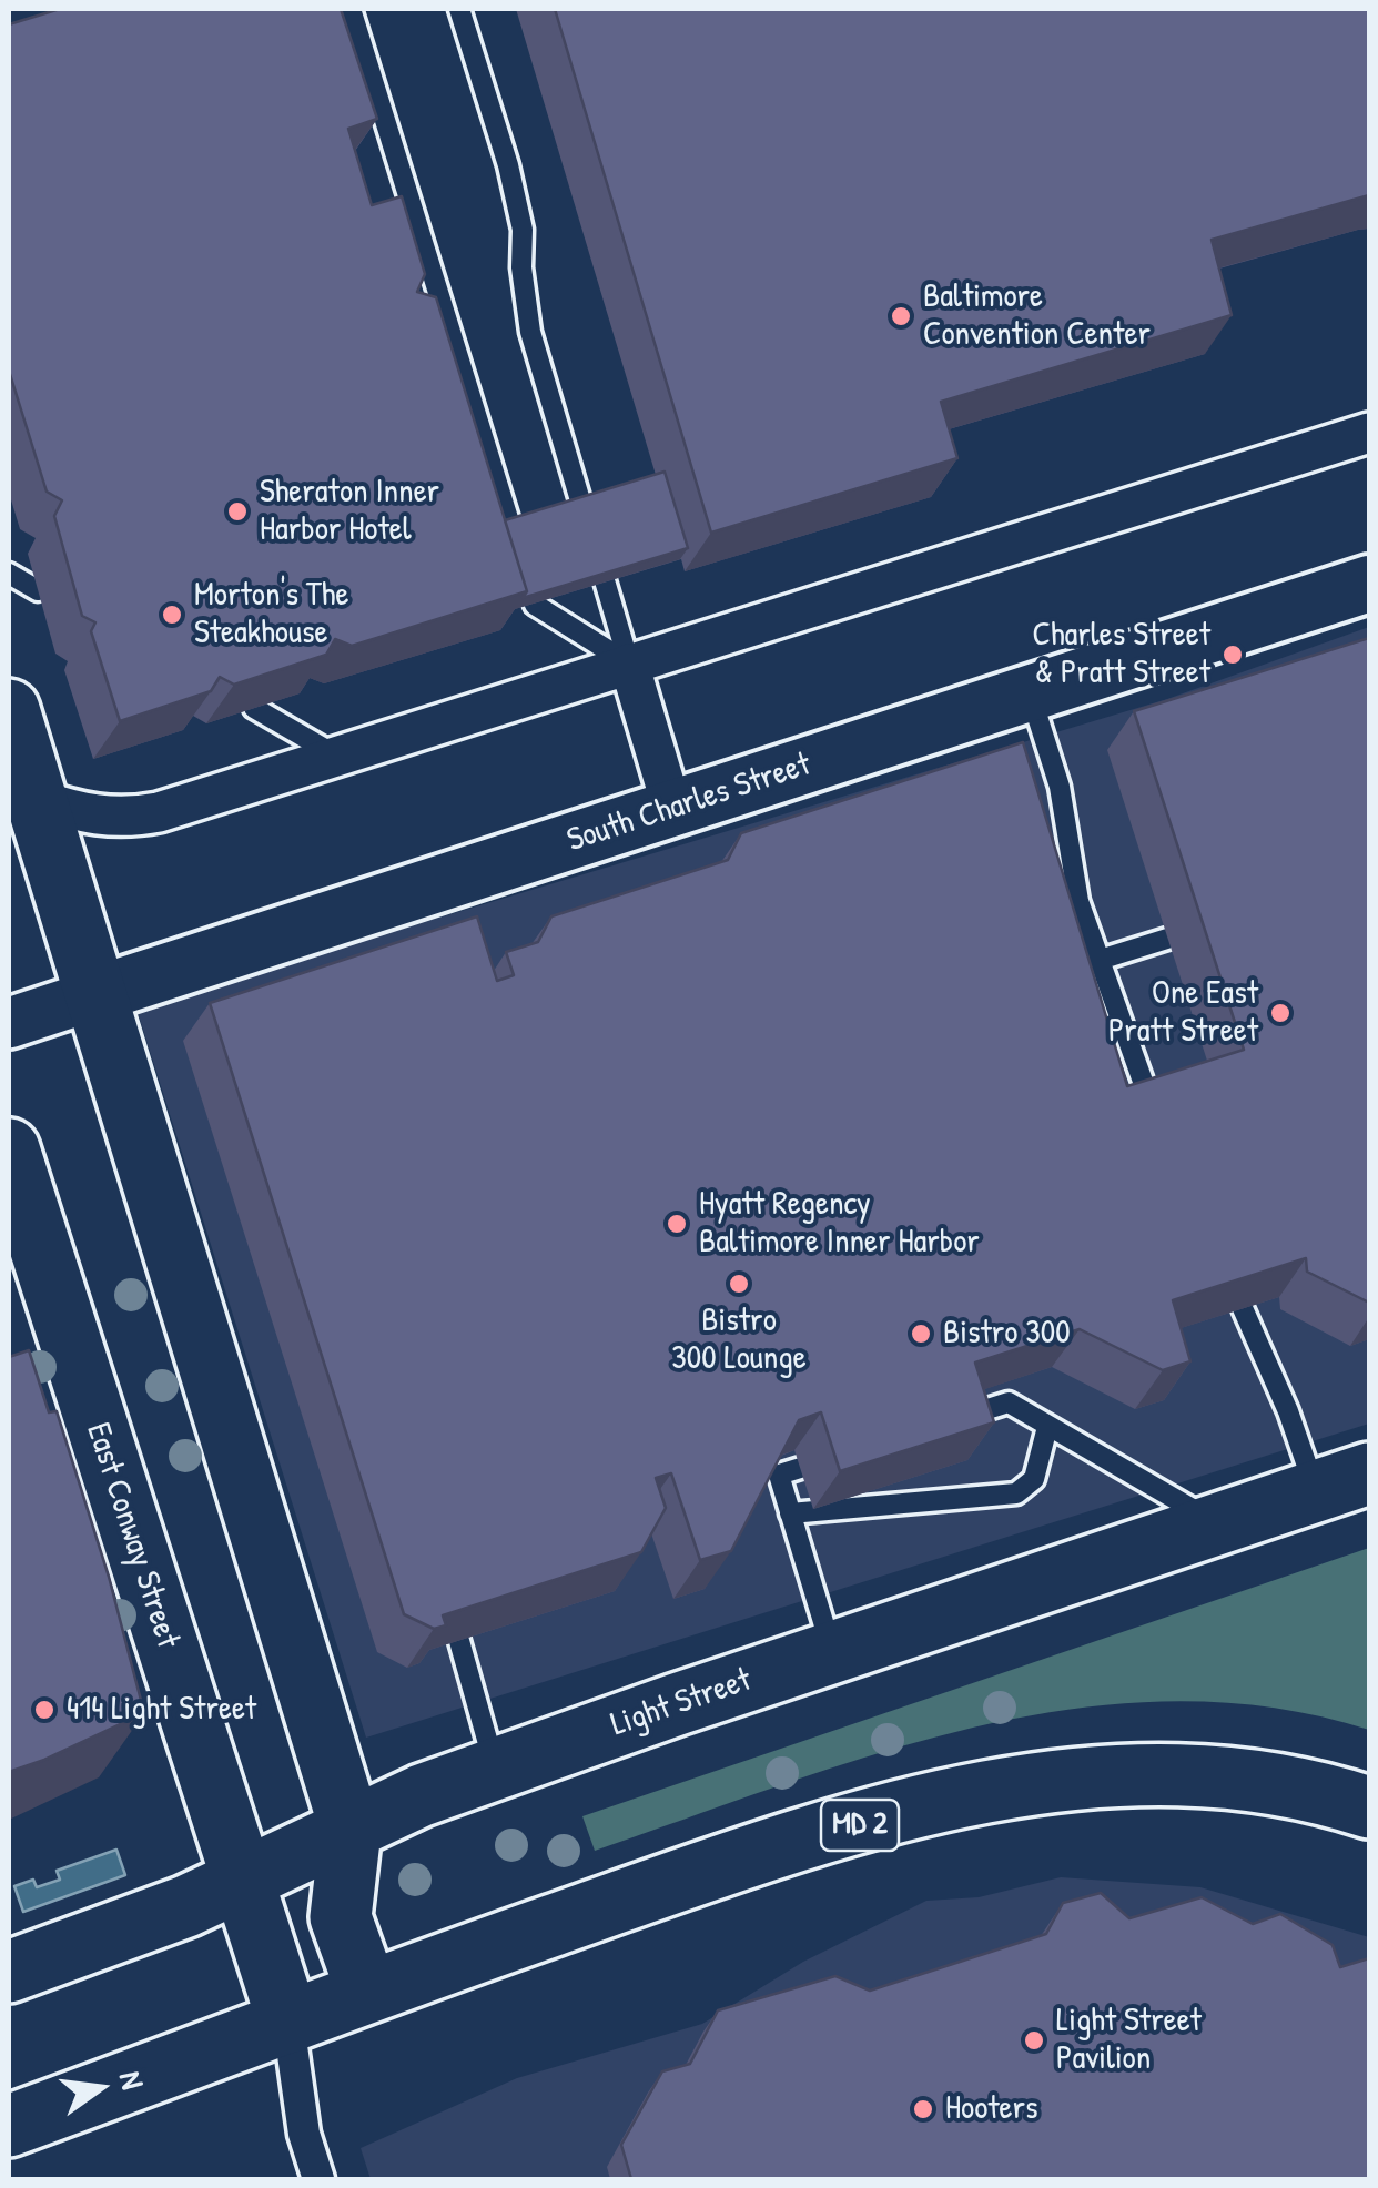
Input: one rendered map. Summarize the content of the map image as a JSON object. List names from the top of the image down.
{
  "streets": {
    "main road": [
      "South Charles Street",
      "East Conway Street",
      "Light Street",
      "MD 2"
    ]
  },
  "crossings": [
    ["East Conway Street", "Light Street"],
    ["East Conway Street", "MD 2"]
  ],
  "places": [
    "Baltimore Convention Center",
    "Sheraton Inner Harbor Hotel",
    "Morton's The Steakhouse",
    "Charles Street & Pratt Street",
    "One East Pratt Street",
    "Hyatt Regency Baltimore Inner Harbor",
    "Bistro 300 Lounge",
    "Bistro 300",
    "414 Light Street",
    "Light Street Pavilion",
    "Hooters"
  ],
  "north": "right"
}
